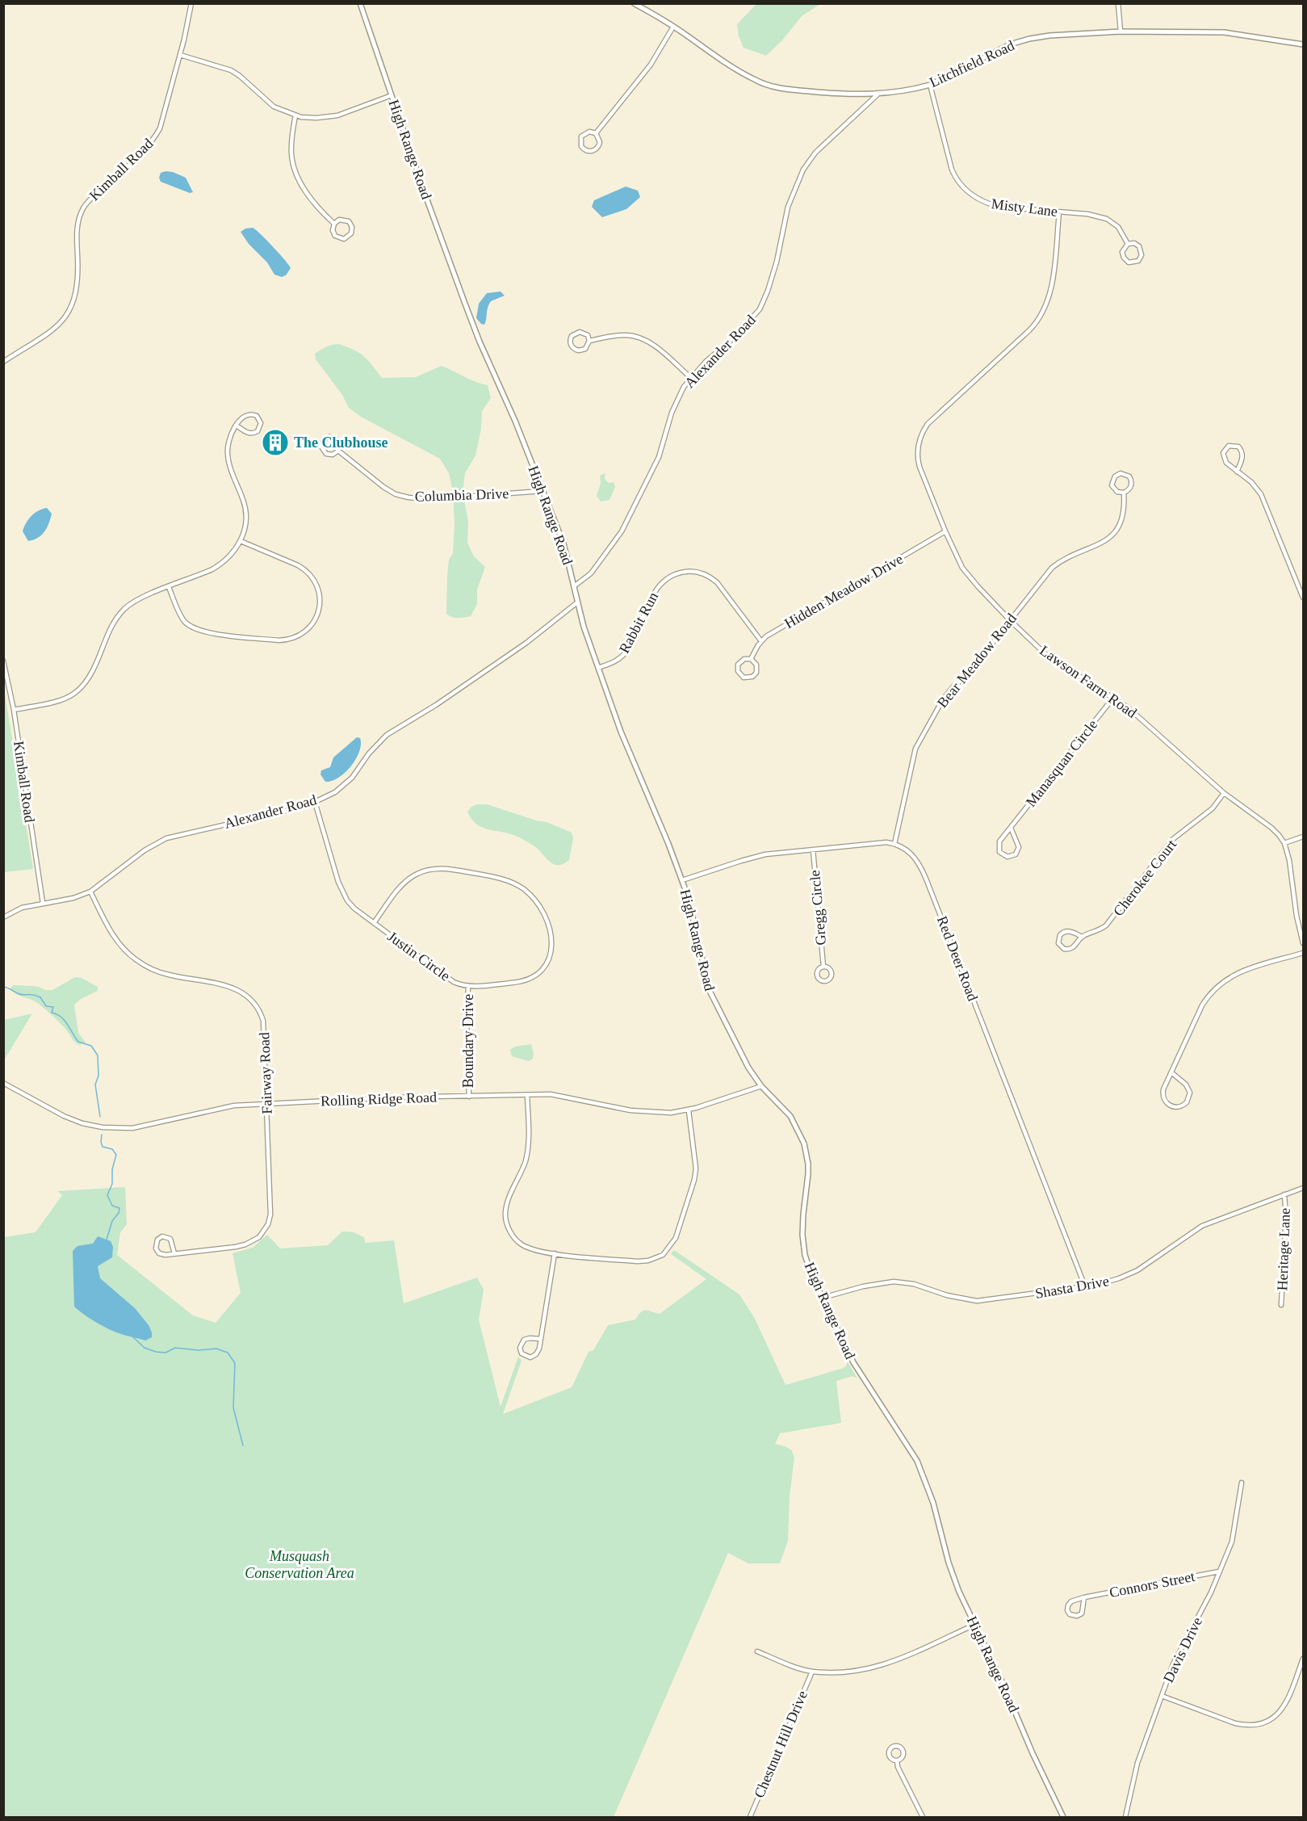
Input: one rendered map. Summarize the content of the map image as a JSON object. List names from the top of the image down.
{
  "streets": {
    "street": [
      "Litchfield Road",
      "High Range Road",
      "Kimball Road",
      "Misty Lane",
      "Alexander Road",
      "Columbia Drive",
      "Hidden Meadow Drive",
      "Rabbit Run",
      "Bear Meadow Road",
      "Lawson Farm Road",
      "Manasquan Circle",
      "Cherokee Court",
      "Gregg Circle",
      "Justin Circle",
      "Red Deer Road",
      "Boundary Drive",
      "Fairway Road",
      "Rolling Ridge Road",
      "Heritage Lane",
      "Shasta Drive",
      "Connors Street",
      "Davis Drive",
      "Chestnut Hill Drive"
    ]
  },
  "crossings": [
    ["Litchfield Road", "Misty Lane"],
    ["Litchfield Road", "Alexander Road"],
    ["High Range Road", "Alexander Road"],
    ["High Range Road", "Columbia Drive"],
    ["High Range Road", "Rabbit Run"],
    ["High Range Road", "Rolling Ridge Road"],
    ["High Range Road", "Shasta Drive"],
    ["Kimball Road", "Alexander Road"],
    ["Misty Lane", "Lawson Farm Road"],
    ["Alexander Road", "Justin Circle"],
    ["Alexander Road", "Fairway Road"],
    ["Hidden Meadow Drive", "Rabbit Run"],
    ["Hidden Meadow Drive", "Lawson Farm Road"],
    ["Bear Meadow Road", "Lawson Farm Road"],
    ["Bear Meadow Road", "Red Deer Road"],
    ["Lawson Farm Road", "Manasquan Circle"],
    ["Lawson Farm Road", "Cherokee Court"],
    ["Justin Circle", "Boundary Drive"],
    ["Red Deer Road", "Shasta Drive"],
    ["Boundary Drive", "Rolling Ridge Road"],
    ["Fairway Road", "Rolling Ridge Road"],
    ["Heritage Lane", "Shasta Drive"],
    ["Connors Street", "Davis Drive"]
  ],
  "parks": ["Musquash Conservation Area"],
  "places": {
    "building": ["The Clubhouse"]
  }
}
